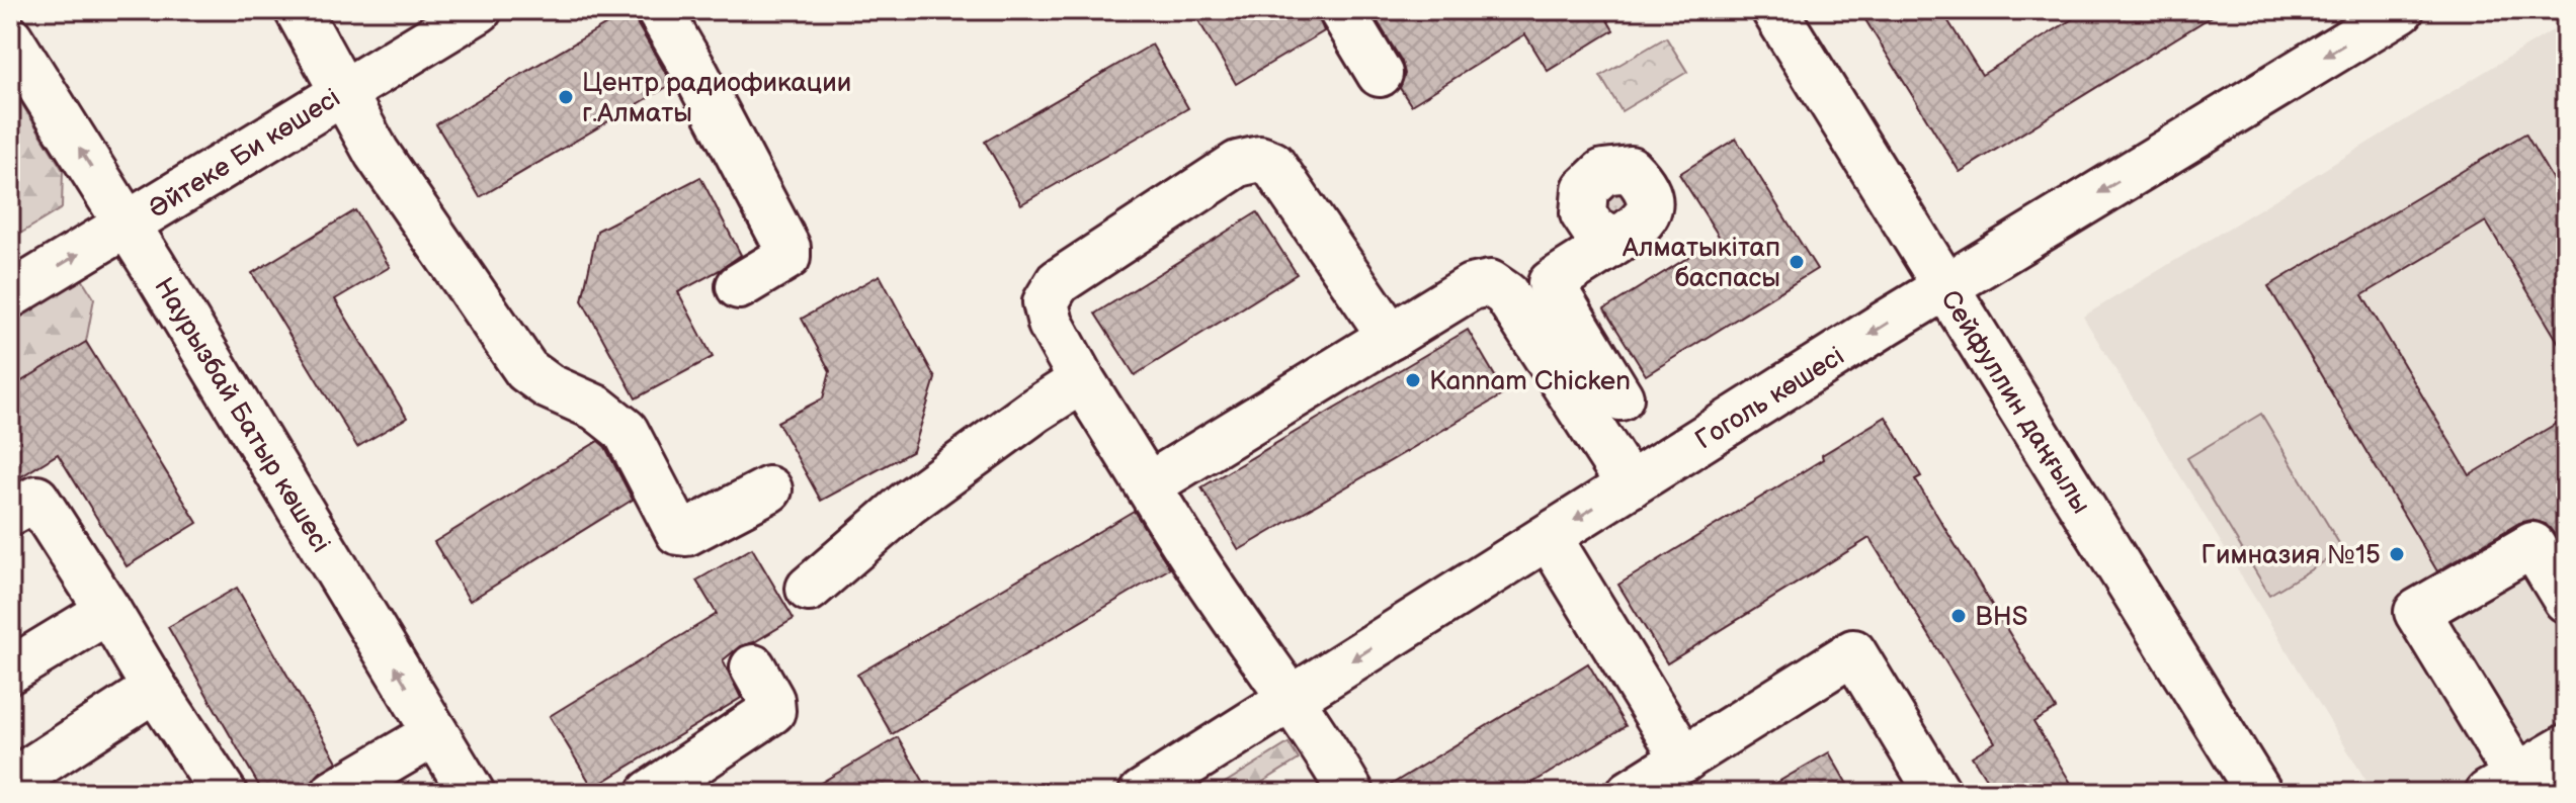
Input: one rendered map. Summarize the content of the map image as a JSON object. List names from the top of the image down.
{
  "streets": {
    "main road": [
      "Әйтеке Би көшесі",
      "Гоголь көшесі",
      "Сейфуллин даңғылы",
      "Наурызбай Батыр көшесі"
    ]
  },
  "crossings": [
    ["Әйтеке Би көшесі", "Наурызбай Батыр көшесі"],
    ["Гоголь көшесі", "Сейфуллин даңғылы"]
  ],
  "one_way": ["Гоголь көшесі"],
  "places": [
    "Центр радиофикации г.Алматы",
    "Алматыкітап баспасы",
    "Kannam Chicken",
    "Гимназия №15",
    "BHS"
  ]
}
